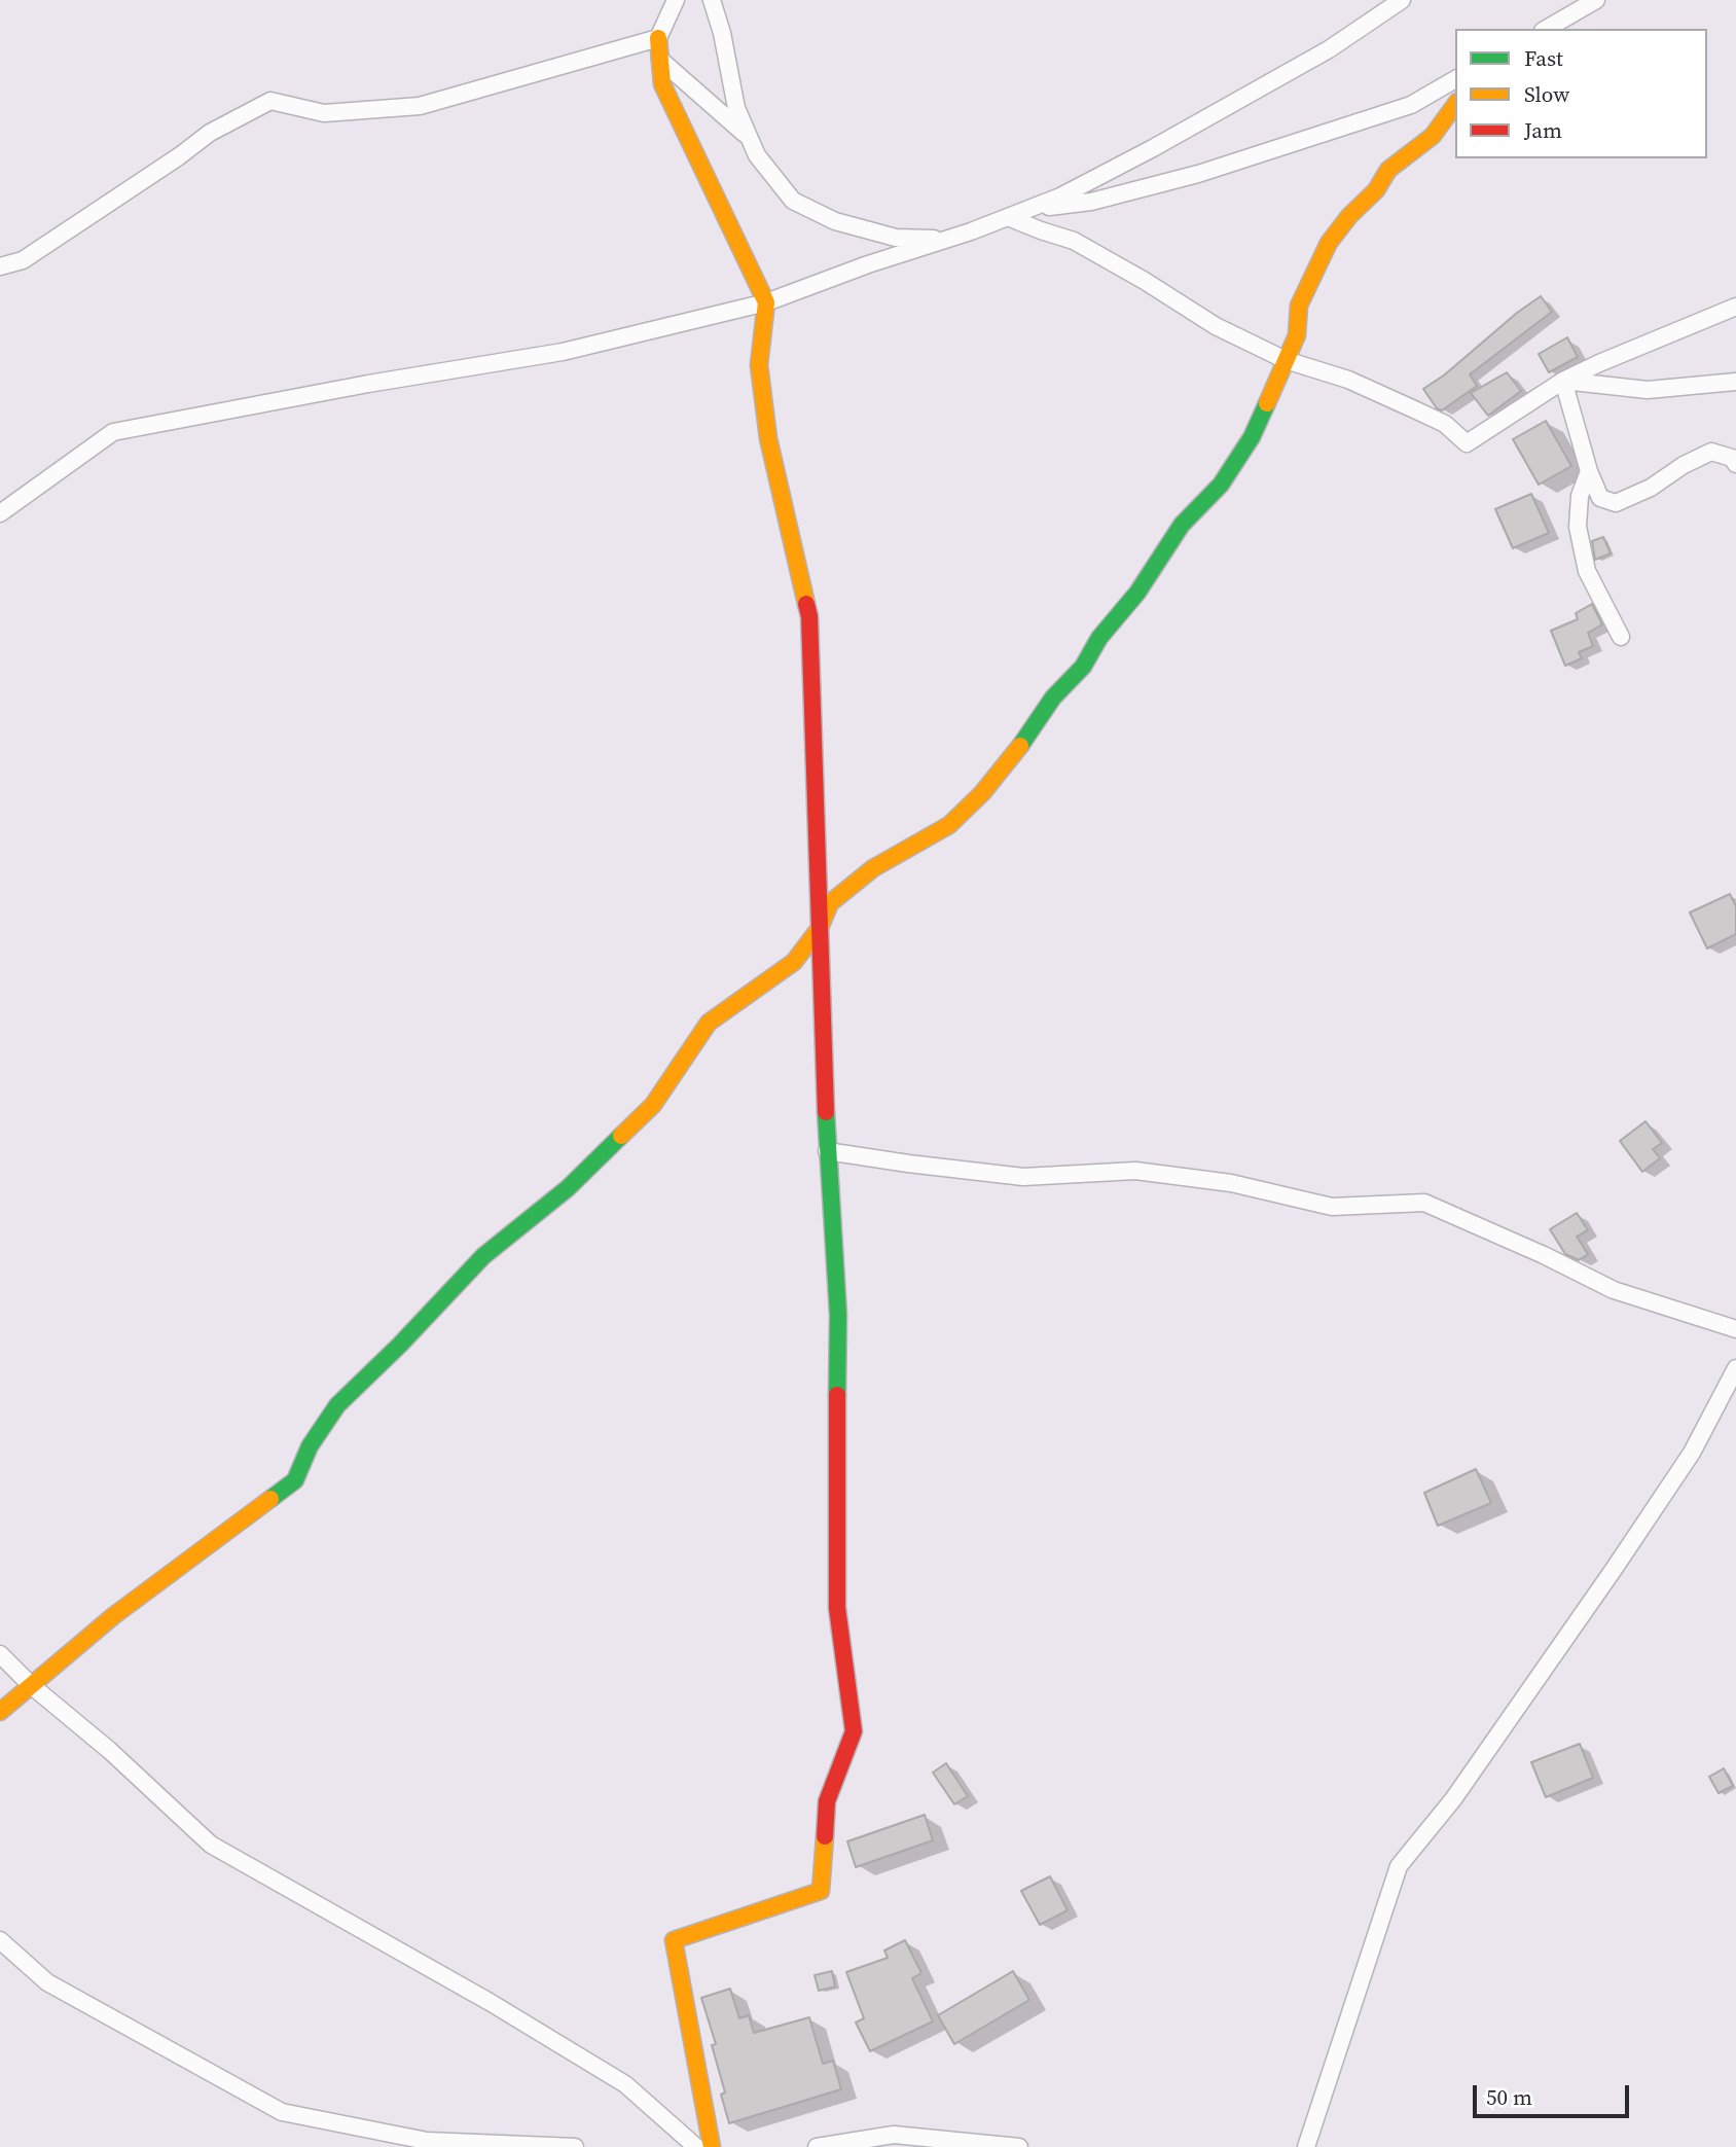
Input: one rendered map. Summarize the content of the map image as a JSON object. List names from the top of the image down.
{
  "legend": ["Fast", "Slow", "Jam"],
  "scale_bar": "50 m"
}
